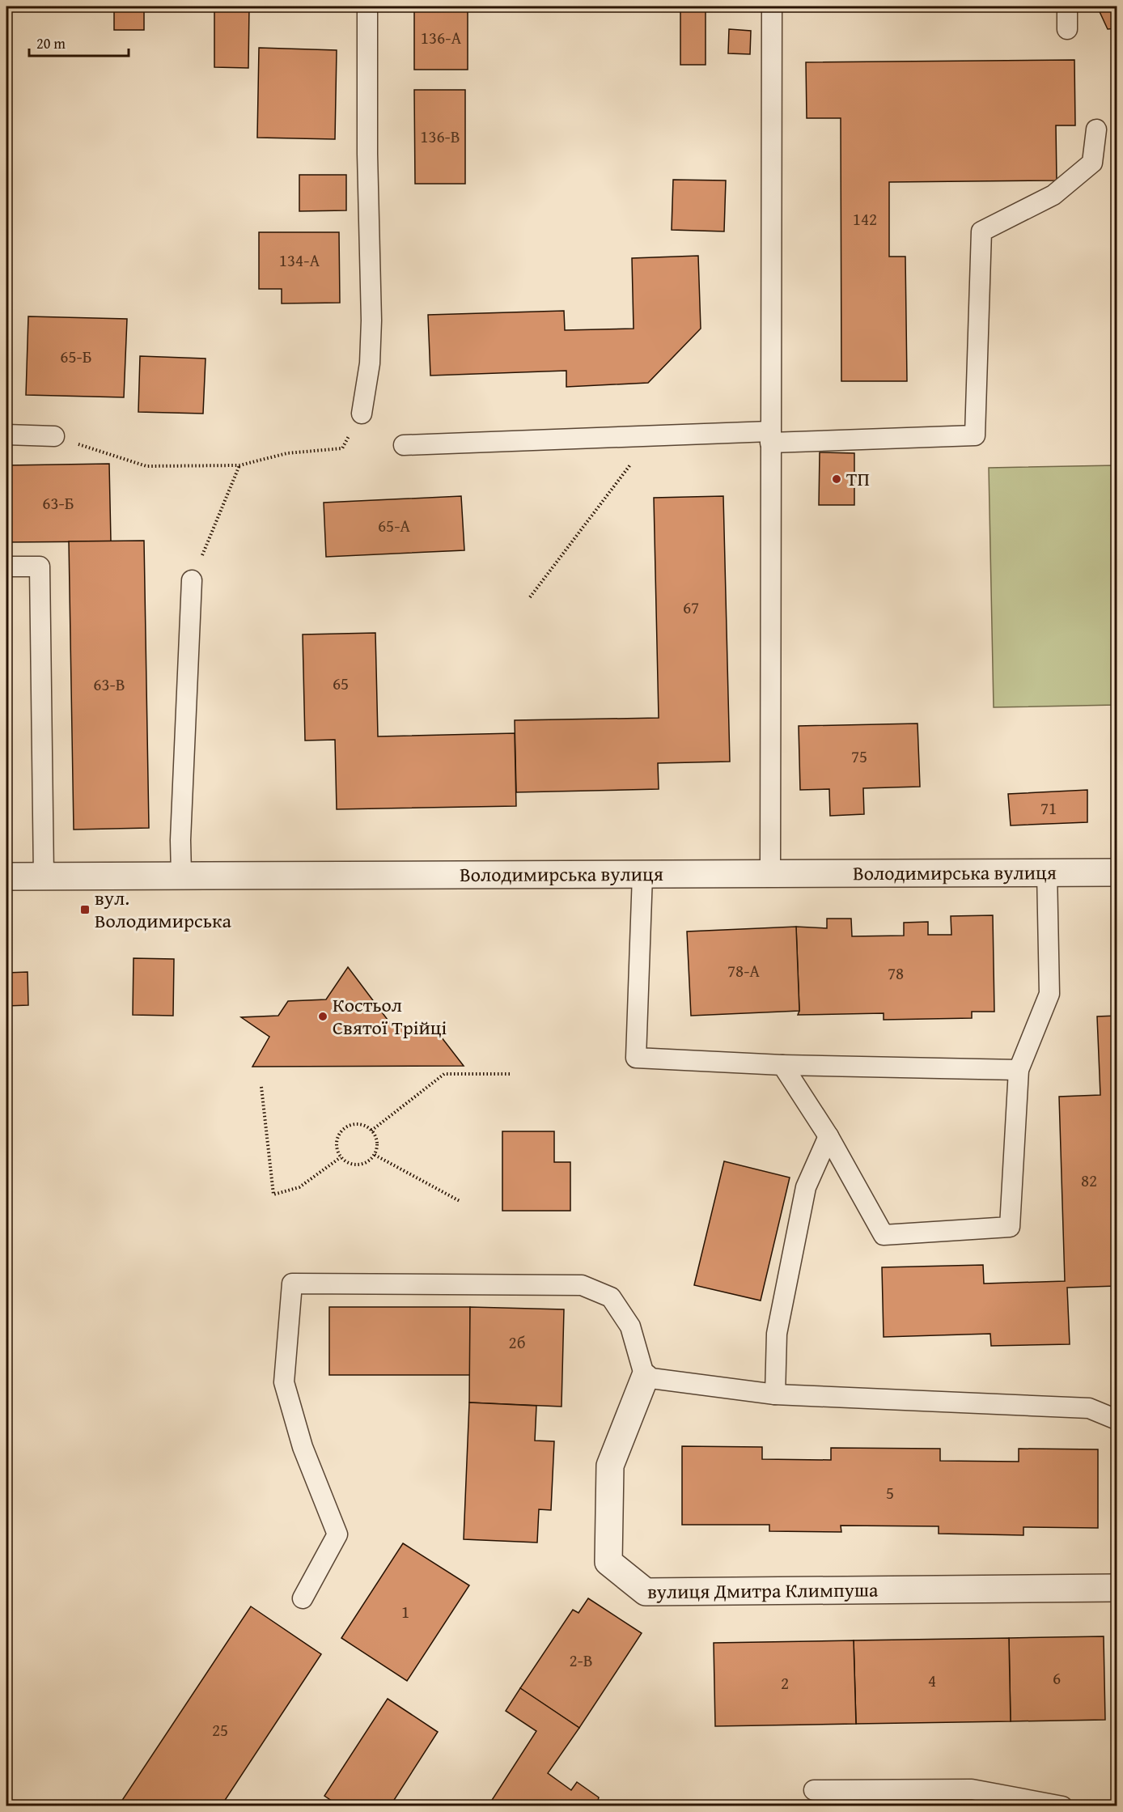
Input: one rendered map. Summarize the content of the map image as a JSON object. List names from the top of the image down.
{
  "streets": {
    "street": ["Володимирська вулиця", "вулиця Дмитра Климпуша"]
  },
  "places": {
    "other": ["ТП", "Костьол Святої Трійці"],
    "transit": ["вул. Володимирська"]
  },
  "house_numbers": [
    "136-А",
    "136-В",
    "142",
    "134-А",
    "65-Б",
    "63-Б",
    "65-А",
    "67",
    "65",
    "63-В",
    "75",
    "71",
    "78-А",
    "78",
    "82",
    "2б",
    "5",
    "1",
    "2-В",
    "6",
    "4",
    "2",
    "25"
  ],
  "scale_bar": "20 m"
}
